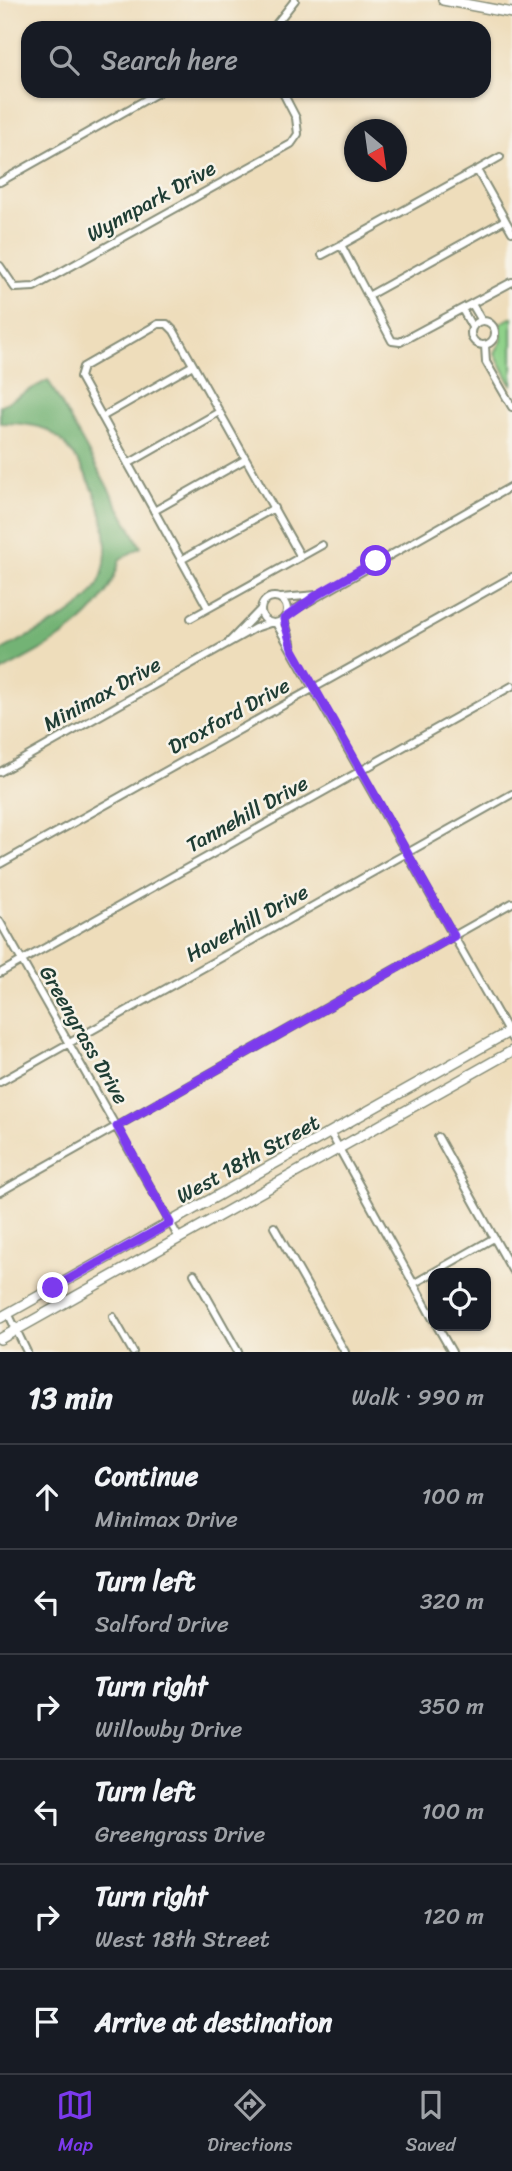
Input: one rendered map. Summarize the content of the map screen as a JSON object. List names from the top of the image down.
{
  "streets": {
    "main road": ["West 18th Street"],
    "street": [
      "Wynnpark Drive",
      "Minimax Drive",
      "Droxford Drive",
      "Tannehill Drive",
      "Haverhill Drive",
      "Greengrass Drive"
    ]
  },
  "crossings": [
    ["Tannehill Drive", "Greengrass Drive"],
    ["Haverhill Drive", "Greengrass Drive"],
    ["Greengrass Drive", "West 18th Street"]
  ],
  "north": "bottom right",
  "page": {
    "search": "Search here",
    "heading": ["13 min", "Walk · 990 m"],
    "list": [
      ["Continue", "Minimax Drive", "100 m"],
      ["Turn left", "Salford Drive", "320 m"],
      ["Turn right", "Willowby Drive", "350 m"],
      ["Turn left", "Greengrass Drive", "100 m"],
      ["Turn right", "West 18th Street", "120 m"],
      "Arrive at destination"
    ],
    "nav": ["Map", "Directions", "Saved"]
  }
}
